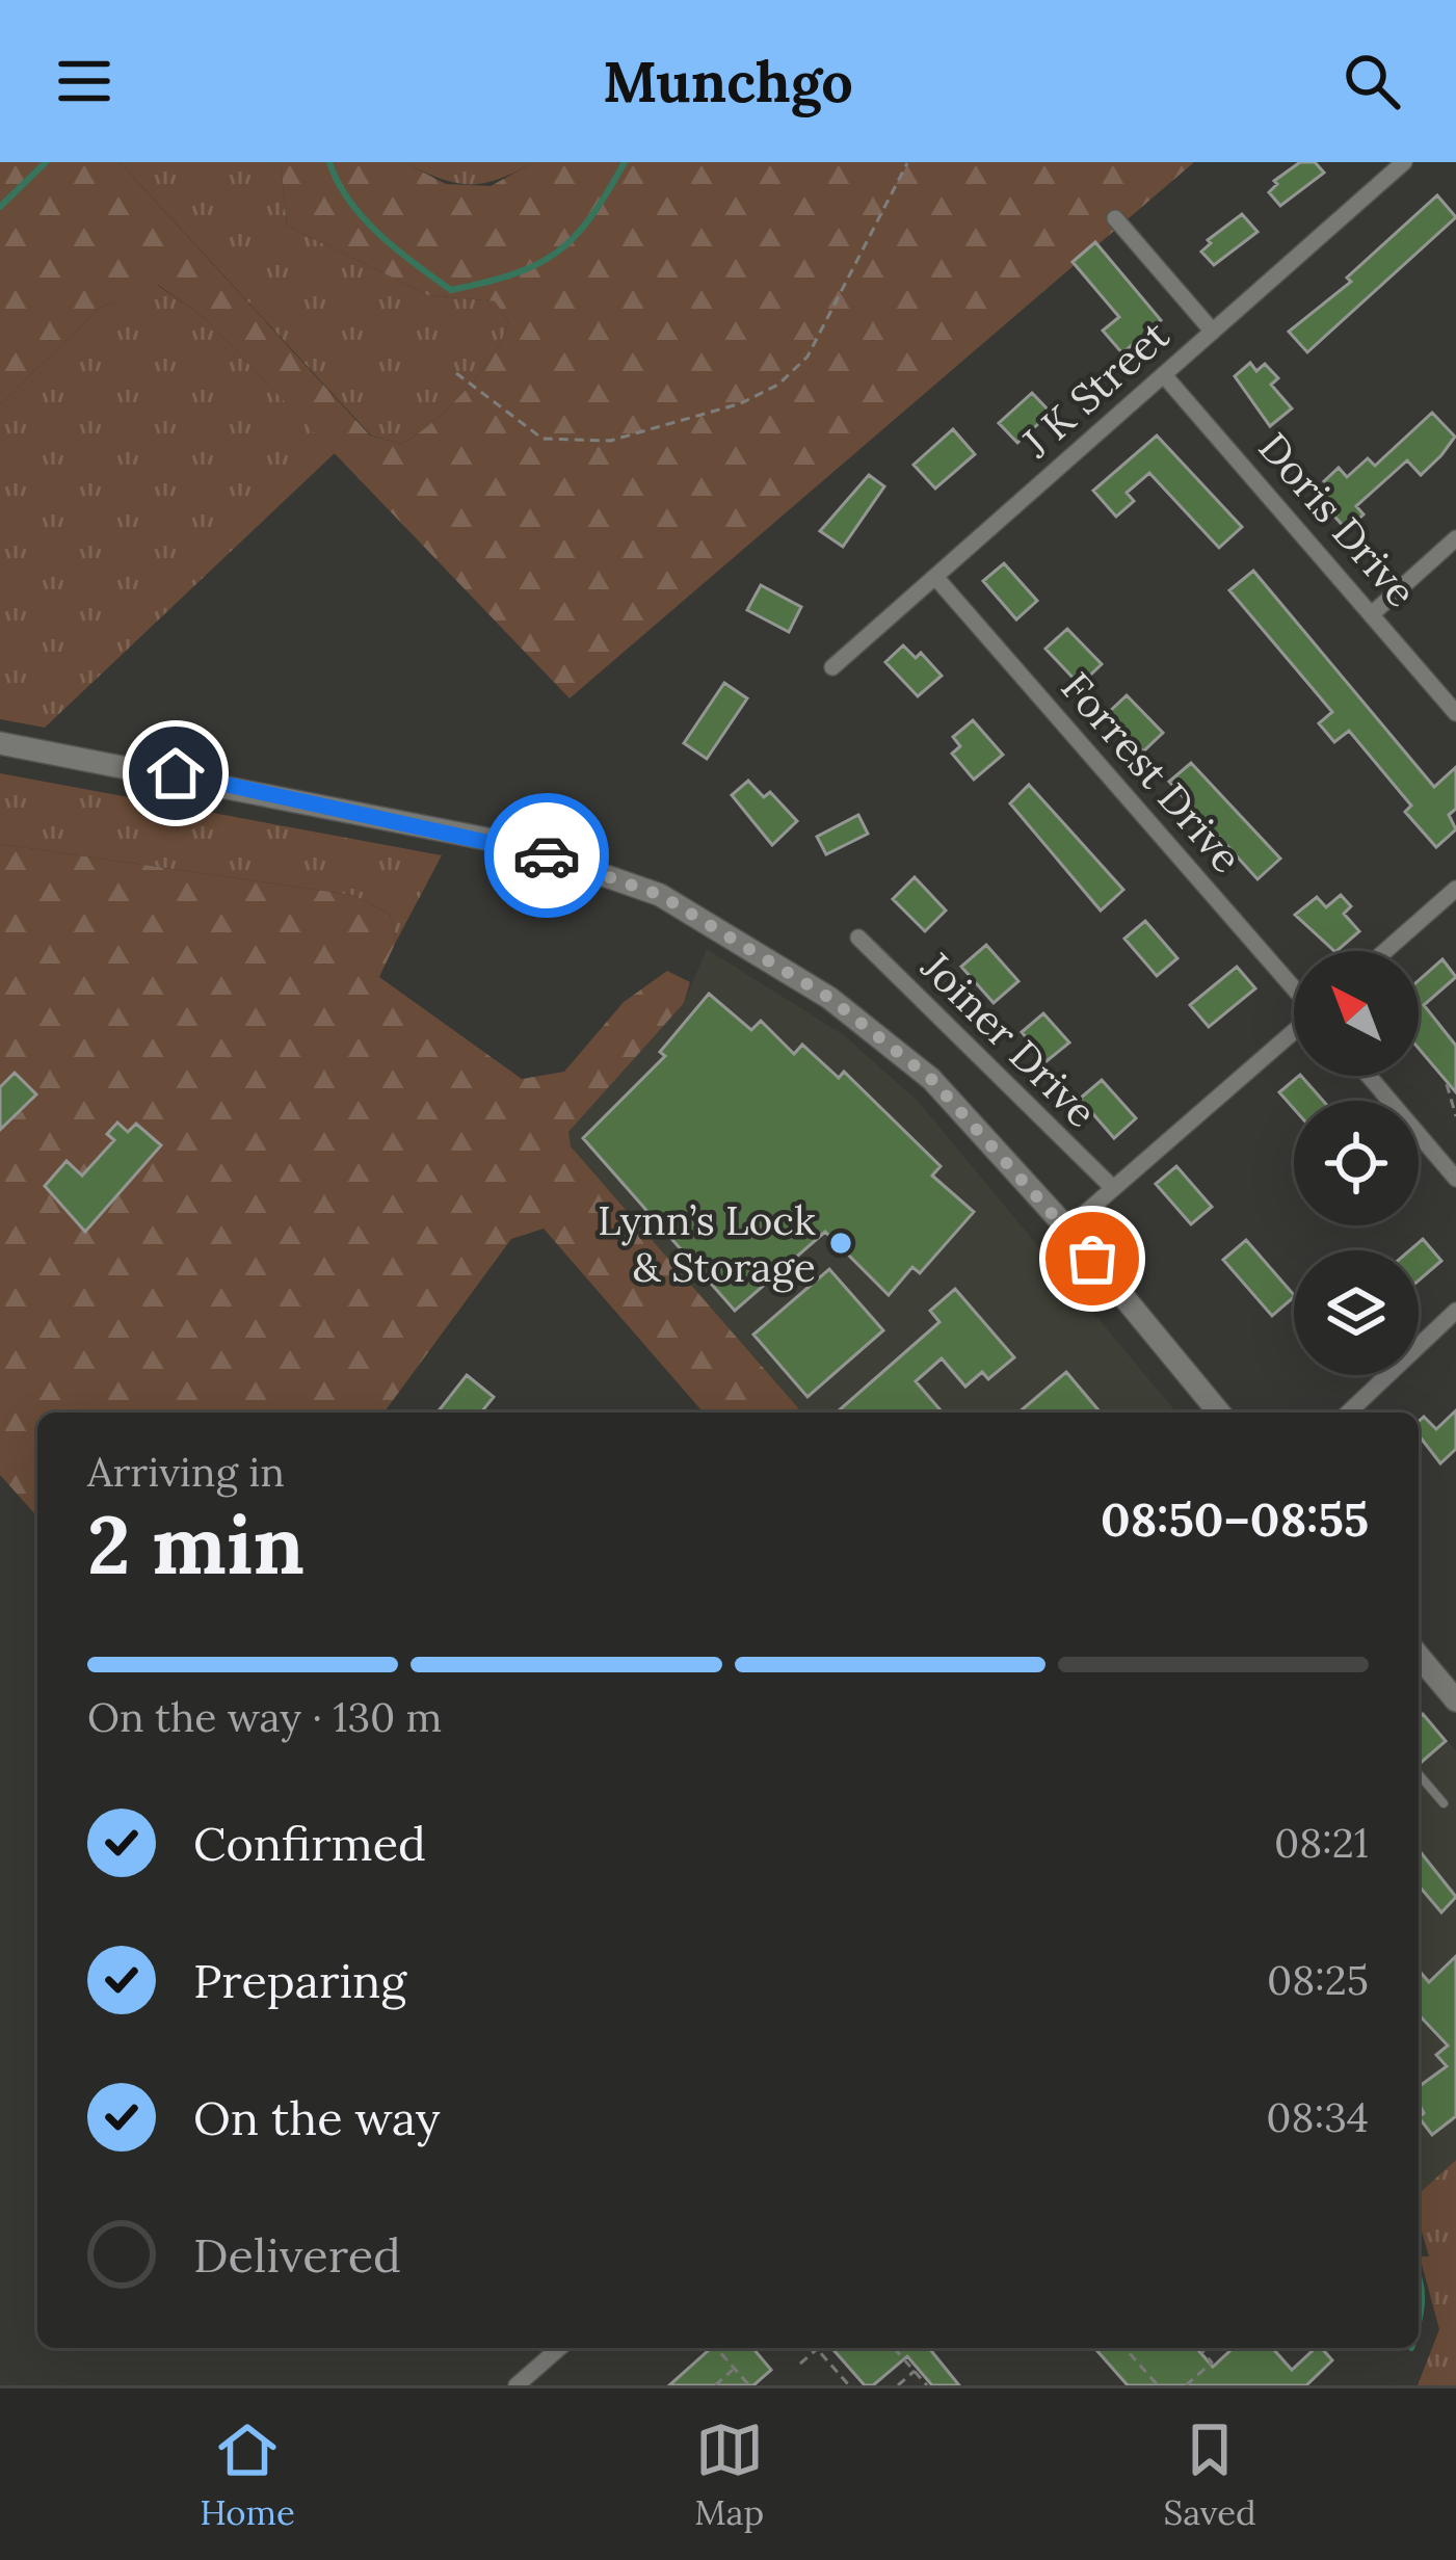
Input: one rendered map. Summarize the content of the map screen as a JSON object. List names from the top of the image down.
{
  "streets": {
    "street": [
      "J K Street",
      "Doris Drive",
      "Forrest Drive",
      "Joiner Drive"
    ]
  },
  "crossings": [
    ["J K Street", "Doris Drive"],
    ["J K Street", "Forrest Drive"]
  ],
  "places": ["Lynn’s Lock & Storage"],
  "north": "top left",
  "page": {
    "header": "Munchgo",
    "heading": ["2 min", "Arriving in", "08:50–08:55"],
    "bar": "On the way · 130 m",
    "list": [
      ["Confirmed", "08:21"],
      ["Preparing", "08:25"],
      ["On the way", "08:34"],
      "Delivered"
    ],
    "tabs": ["Home", "Map", "Saved"]
  }
}
